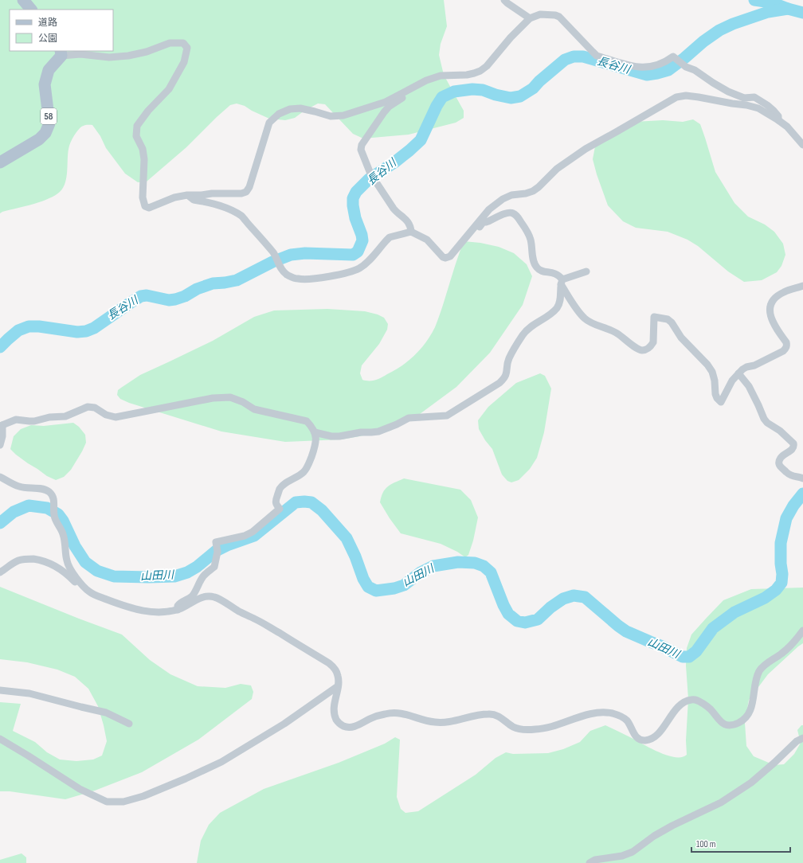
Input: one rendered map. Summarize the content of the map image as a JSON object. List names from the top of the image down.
{
  "streets": {
    "main road": ["58"]
  },
  "water": ["長谷川", "山田川"],
  "legend": ["道路", "公園"],
  "scale_bar": "100 m"
}
